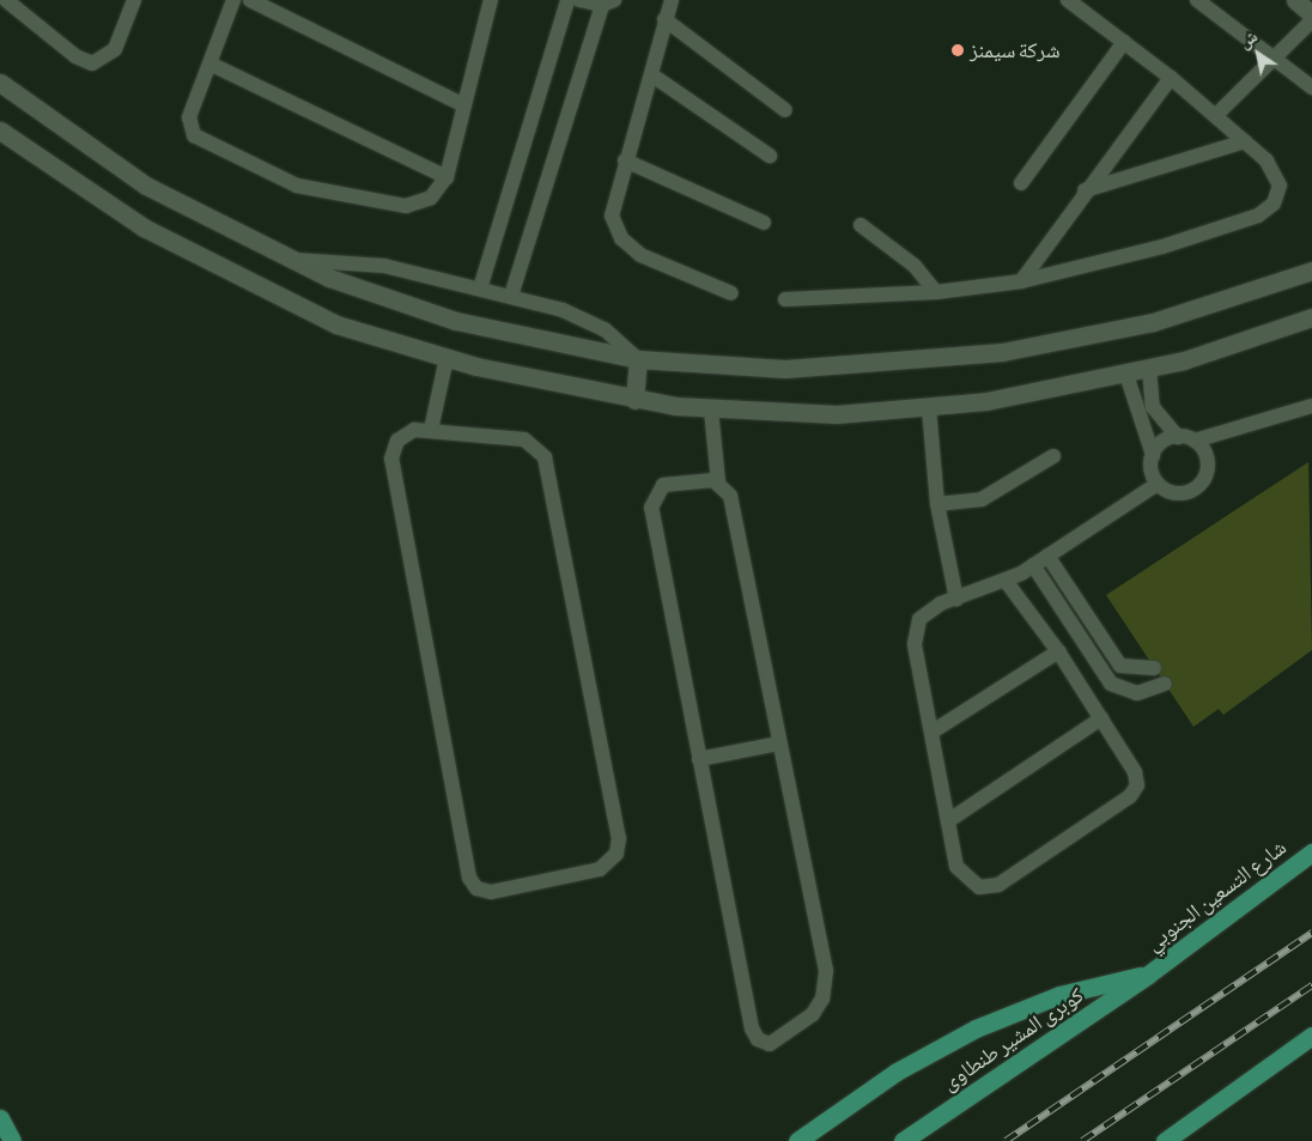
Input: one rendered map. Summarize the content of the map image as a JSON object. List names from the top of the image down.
{
  "streets": {
    "highway": ["شارع التسعين الجنوبي", "كوبرى المشير طنطاوى"]
  },
  "crossings": [
    ["شارع التسعين الجنوبي", "كوبرى المشير طنطاوى"]
  ],
  "places": ["شركة سيمنز"],
  "north": "top left"
}
